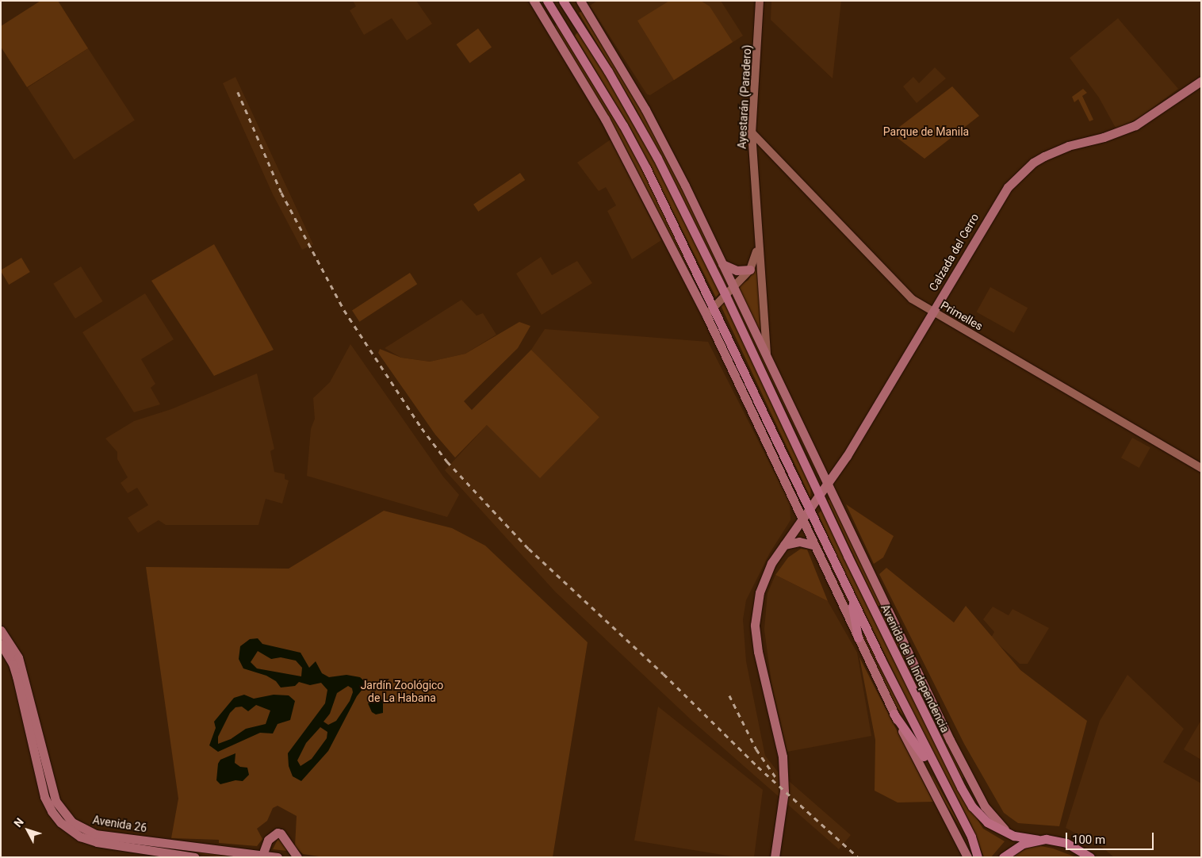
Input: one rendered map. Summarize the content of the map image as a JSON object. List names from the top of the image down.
{
  "streets": {
    "highway": ["Avenida de la Independencia"],
    "main road": [
      "Ayestarán (Paradero)",
      "Calzada del Cerro",
      "Primelles",
      "Avenida 26"
    ]
  },
  "crossings": [
    ["Ayestarán (Paradero)", "Primelles"],
    ["Ayestarán (Paradero)", "Avenida de la Independencia"],
    ["Calzada del Cerro", "Primelles"],
    ["Calzada del Cerro", "Avenida de la Independencia"]
  ],
  "parks": ["Parque de Manila", "Jardín Zoológico de La Habana"],
  "scale_bar": "100 m",
  "north": "top left"
}
